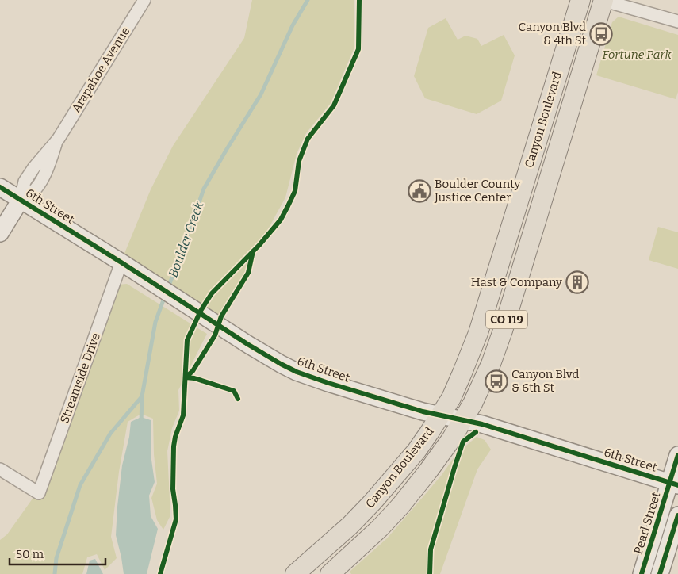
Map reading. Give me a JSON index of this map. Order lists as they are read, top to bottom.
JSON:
{
  "streets": {
    "main road": ["Canyon Boulevard", "CO 119"],
    "street": [
      "Arapahoe Avenue",
      "6th Street",
      "Streamside Drive",
      "Pearl Street"
    ]
  },
  "crossings": [
    ["Arapahoe Avenue", "6th Street"],
    ["Canyon Boulevard", "6th Street"],
    ["6th Street", "Streamside Drive"],
    ["6th Street", "Pearl Street"]
  ],
  "water": ["Boulder Creek"],
  "parks": ["Fortune Park"],
  "places": {
    "bus stop": ["Canyon Blvd & 4th St", "Canyon Blvd & 6th St"],
    "public building": ["Boulder County Justice Center"],
    "building": ["Hast & Company"]
  },
  "scale_bar": "50 m"
}
